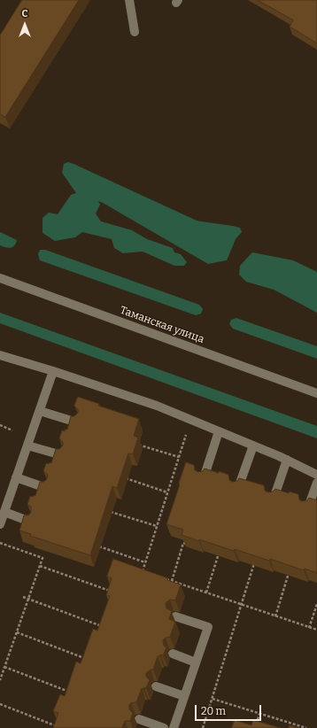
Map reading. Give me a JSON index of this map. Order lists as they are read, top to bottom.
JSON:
{
  "streets": {
    "street": ["Таманская улица"]
  },
  "scale_bar": "20 m",
  "north": "top"
}
